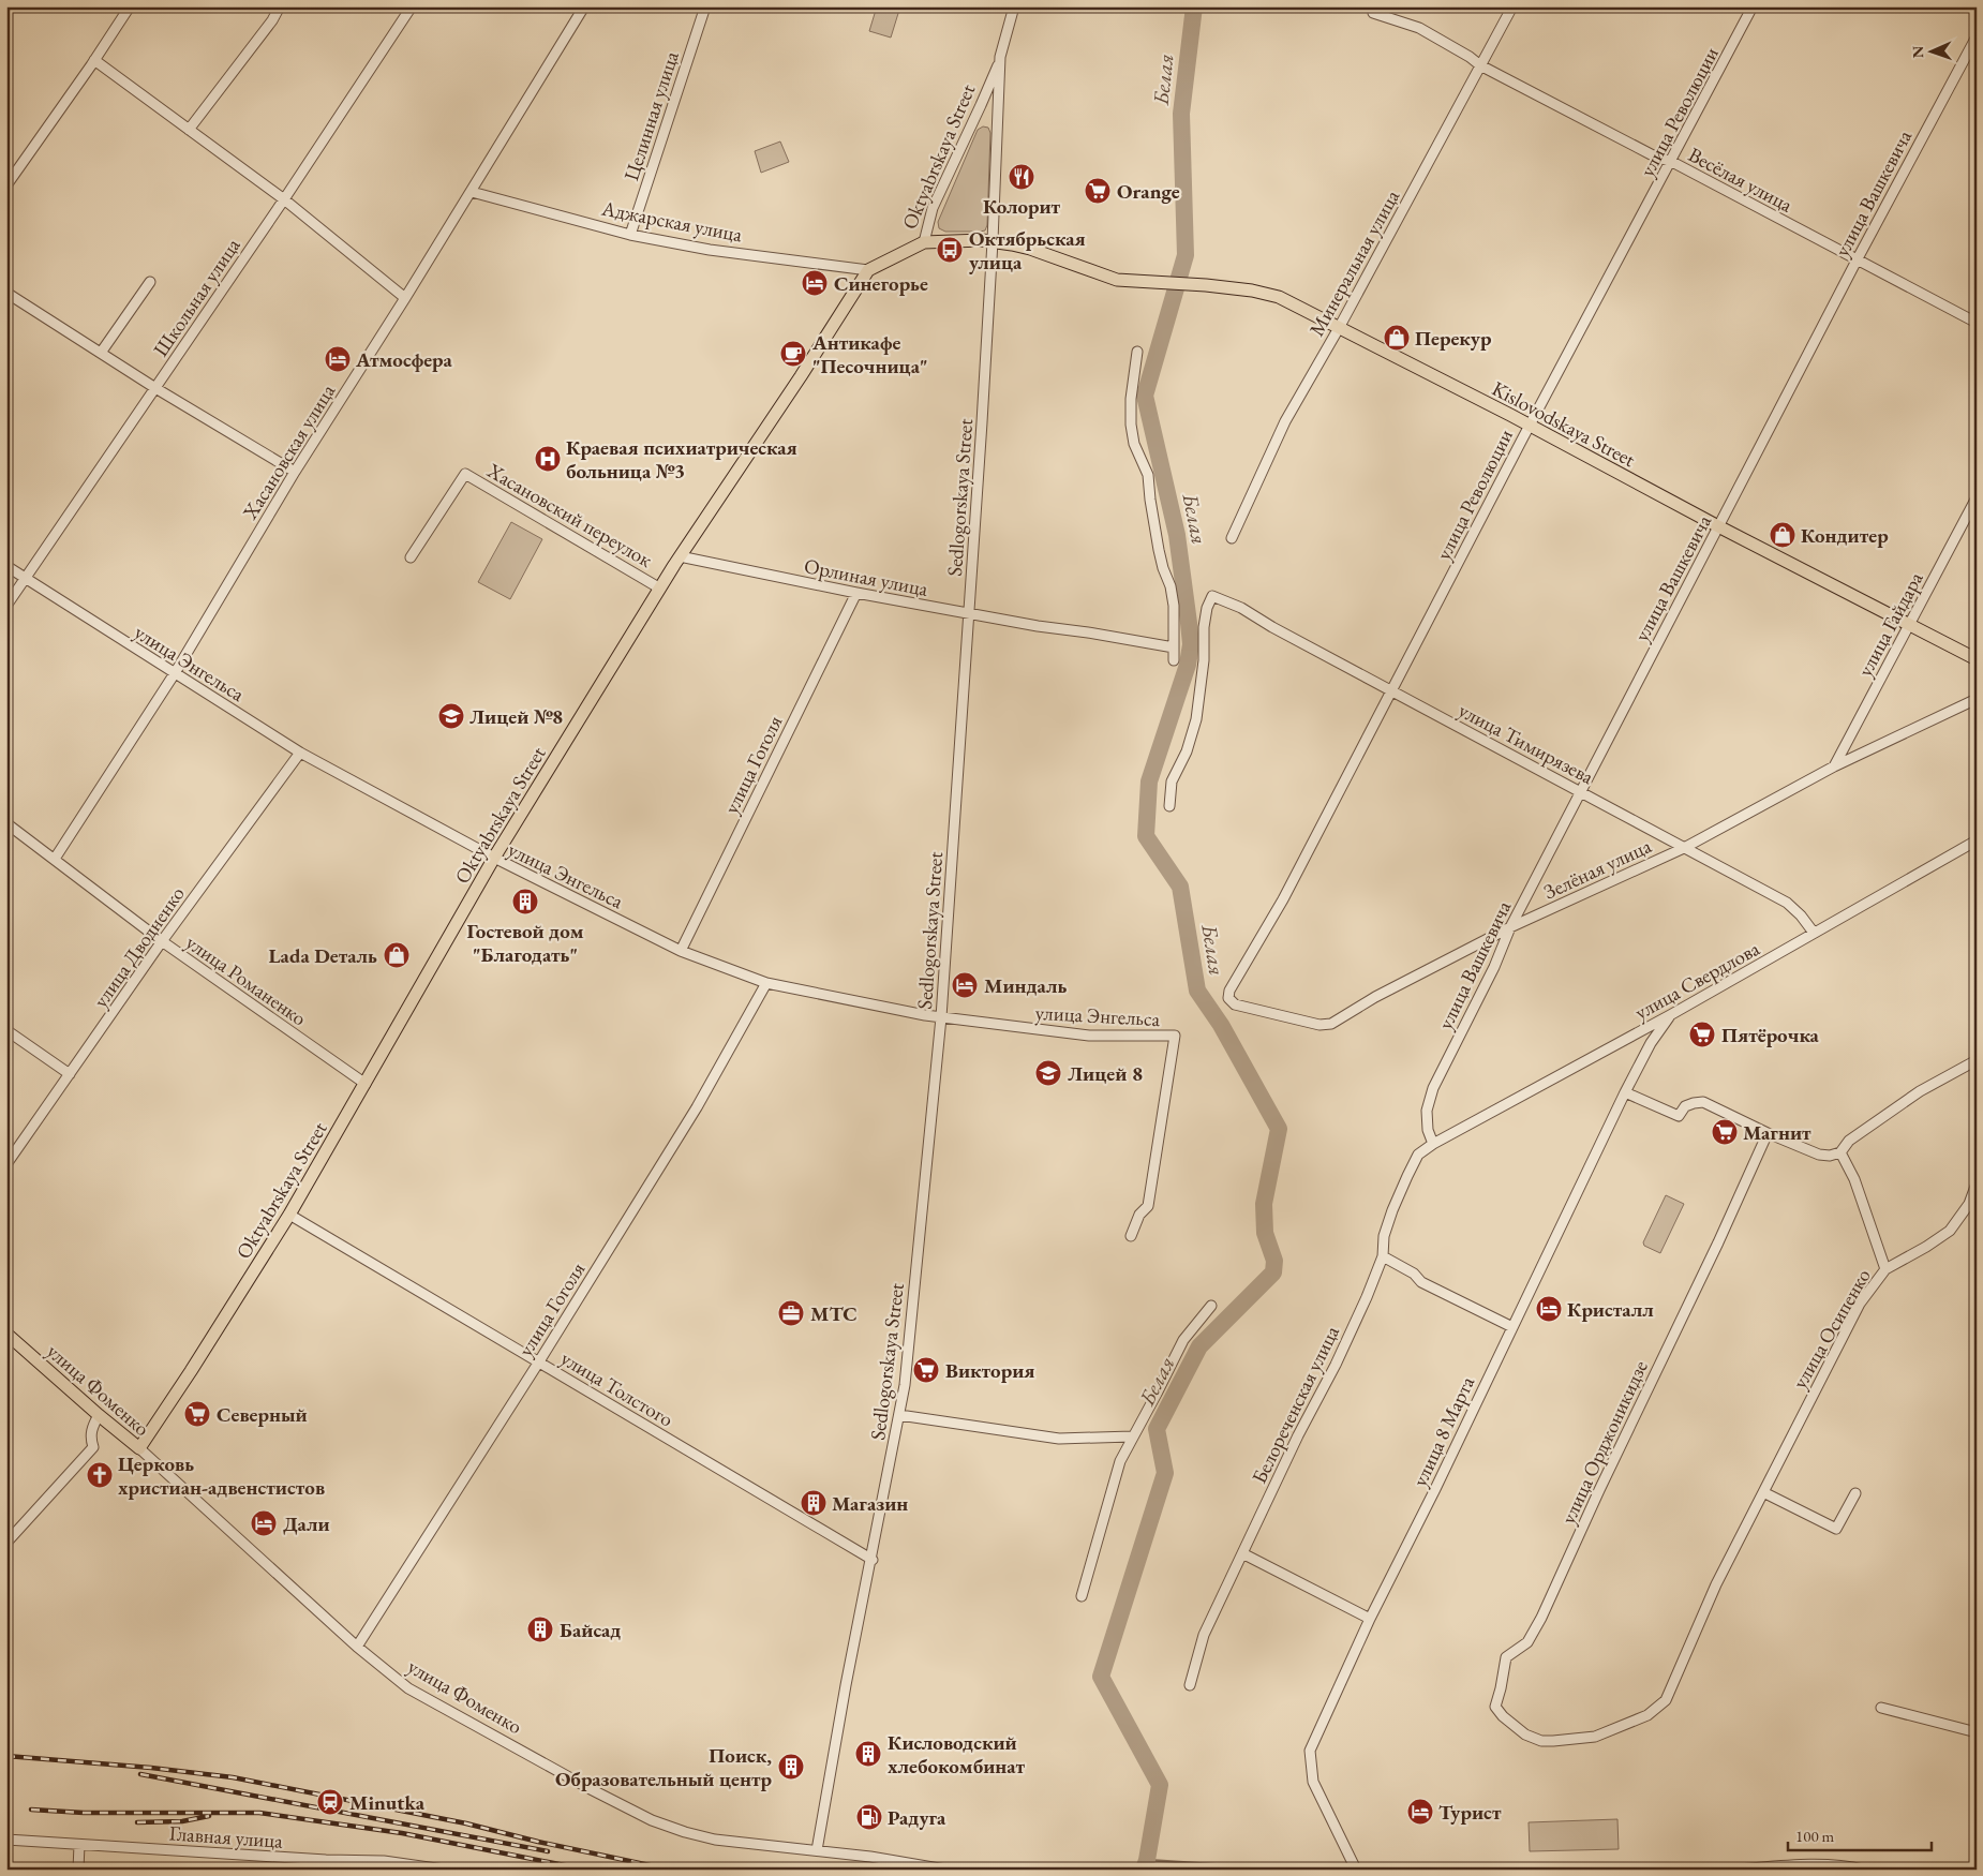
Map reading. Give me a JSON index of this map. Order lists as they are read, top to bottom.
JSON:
{
  "streets": {
    "main road": ["Oktyabrskaya Street", "Kislovodskaya Street", "улица Фоменко"],
    "street": [
      "улица Революции",
      "Целинная улица",
      "Весёлая улица",
      "улица Вашкевича",
      "Аджарская улица",
      "Минеральная улица",
      "Школьная улица",
      "Хасановская улица",
      "Sedlogorskaya Street",
      "Хасановский переулок",
      "Орлиная улица",
      "улица Гайдара",
      "улица Энгельса",
      "улица Тимирязева",
      "улица Гоголя",
      "Зелёная улица",
      "улица Дводненко",
      "улица Романенко",
      "улица Свердлова",
      "улица Осипенко",
      "улица Толстого",
      "Белореченская улица",
      "улица 8 Марта",
      "улица Орджоникидзе",
      "Главная улица"
    ]
  },
  "crossings": [
    ["улица Революции", "Весёлая улица"],
    ["улица Революции", "Kislovodskaya Street"],
    ["улица Революции", "улица Тимирязева"],
    ["улица Революции", "Зелёная улица"],
    ["Целинная улица", "Аджарская улица"],
    ["Oktyabrskaya Street", "Аджарская улица"],
    ["Oktyabrskaya Street", "Sedlogorskaya Street"],
    ["Oktyabrskaya Street", "Хасановский переулок"],
    ["Oktyabrskaya Street", "Орлиная улица"],
    ["Oktyabrskaya Street", "улица Энгельса"],
    ["Oktyabrskaya Street", "улица Романенко"],
    ["Oktyabrskaya Street", "улица Толстого"],
    ["Oktyabrskaya Street", "улица Фоменко"],
    ["Весёлая улица", "улица Вашкевича"],
    ["Весёлая улица", "Минеральная улица"],
    ["улица Вашкевича", "Kislovodskaya Street"],
    ["улица Вашкевича", "улица Тимирязева"],
    ["улица Вашкевича", "Зелёная улица"],
    ["улица Вашкевича", "улица Свердлова"],
    ["улица Вашкевича", "Белореченская улица"],
    ["Аджарская улица", "Хасановская улица"],
    ["Минеральная улица", "Kislovodskaya Street"],
    ["Школьная улица", "улица Энгельса"],
    ["Kislovodskaya Street", "Sedlogorskaya Street"],
    ["Kislovodskaya Street", "улица Гайдара"],
    ["Хасановская улица", "улица Энгельса"],
    ["Хасановская улица", "улица Романенко"],
    ["Sedlogorskaya Street", "Орлиная улица"],
    ["Sedlogorskaya Street", "улица Энгельса"],
    ["Sedlogorskaya Street", "улица Толстого"],
    ["Sedlogorskaya Street", "улица Фоменко"],
    ["Орлиная улица", "улица Гоголя"],
    ["улица Гайдара", "Зелёная улица"],
    ["улица Энгельса", "улица Гоголя"],
    ["улица Энгельса", "улица Дводненко"],
    ["улица Тимирязева", "Зелёная улица"],
    ["улица Тимирязева", "улица Свердлова"],
    ["улица Гоголя", "улица Толстого"],
    ["улица Гоголя", "улица Фоменко"],
    ["улица Дводненко", "улица Романенко"],
    ["улица Свердлова", "Белореченская улица"],
    ["улица Свердлова", "улица 8 Марта"],
    ["улица Осипенко", "улица Орджоникидзе"]
  ],
  "water": ["Белая"],
  "places": {
    "restaurant": ["Колорит"],
    "supermarket": [
      "Orange",
      "Пятёрочка",
      "Магнит",
      "Виктория",
      "Северный"
    ],
    "bus stop": ["Октябрьская улица"],
    "hotel": [
      "Синегорье",
      "Атмосфера",
      "Миндаль",
      "Кристалл",
      "Дали",
      "Турист"
    ],
    "shop": ["Перекур", "Кондитер", "Lada Dеталь"],
    "cafe": ["Антикафе \"Песочница\""],
    "hospital": ["Краевая психиатрическая больница №3"],
    "school or university": ["Лицей №8", "Лицей 8"],
    "building": [
      "Гостевой дом \"Благодать\"",
      "Магазин",
      "Байсад",
      "Кисловодский хлебокомбинат",
      "Поиск, Образовательный центр"
    ],
    "office": ["МТС"],
    "church": ["Церковь христиан-адвенстистов"],
    "station": ["Minutka"],
    "fuel station": ["Радуга"]
  },
  "scale_bar": "100 m",
  "north": "left"
}
